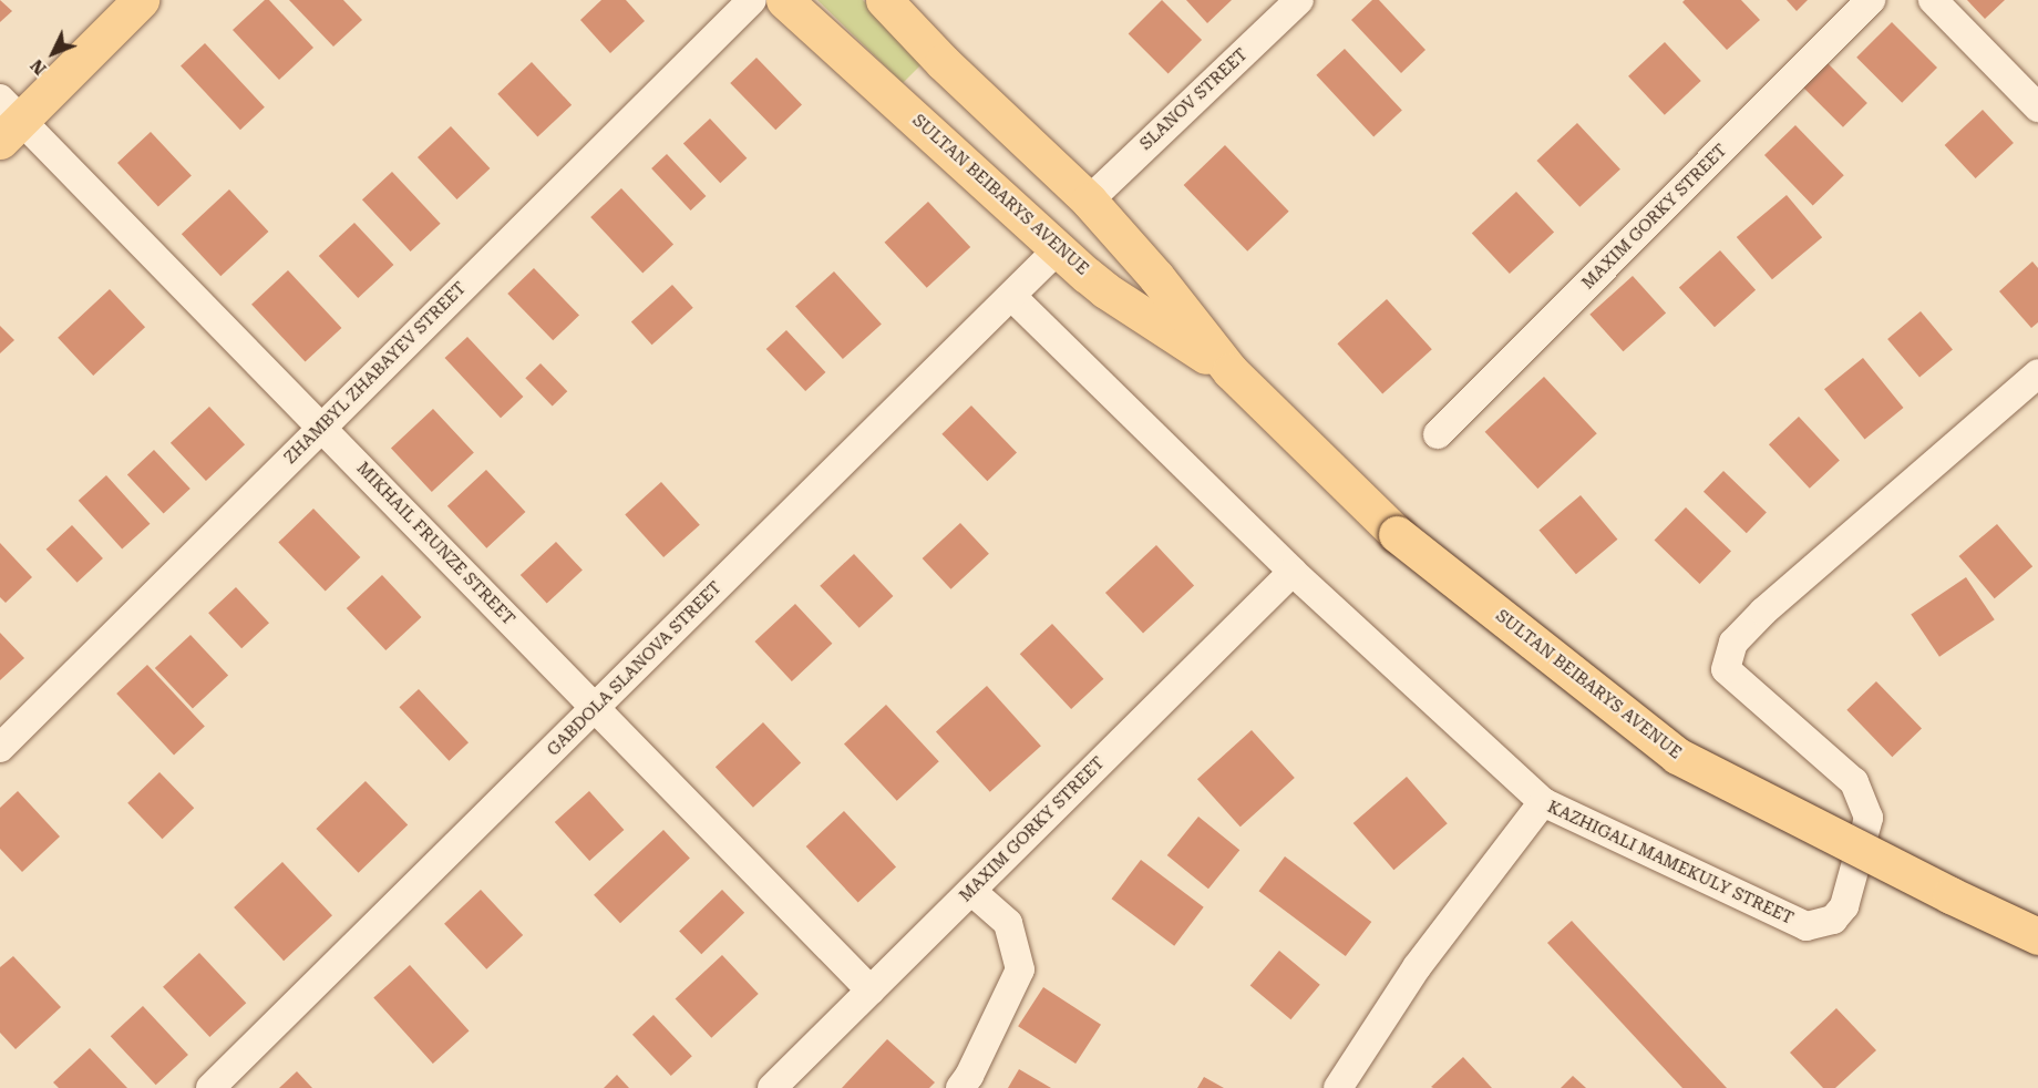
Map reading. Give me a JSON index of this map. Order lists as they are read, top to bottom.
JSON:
{
  "streets": {
    "main road": ["SULTAN BEIBARYS AVENUE"],
    "street": [
      "SLANOV STREET",
      "MAXIM GORKY STREET",
      "ZHAMBYL ZHABAYEV STREET",
      "MIKHAIL FRUNZE STREET",
      "GABDOLA SLANOVA STREET",
      "KAZHIGALI MAMEKULY STREET"
    ]
  },
  "crossings": [
    ["SLANOV STREET", "SULTAN BEIBARYS AVENUE"],
    ["SULTAN BEIBARYS AVENUE", "GABDOLA SLANOVA STREET"],
    ["MAXIM GORKY STREET", "MIKHAIL FRUNZE STREET"],
    ["ZHAMBYL ZHABAYEV STREET", "MIKHAIL FRUNZE STREET"],
    ["MIKHAIL FRUNZE STREET", "GABDOLA SLANOVA STREET"]
  ],
  "north": "bottom left"
}
